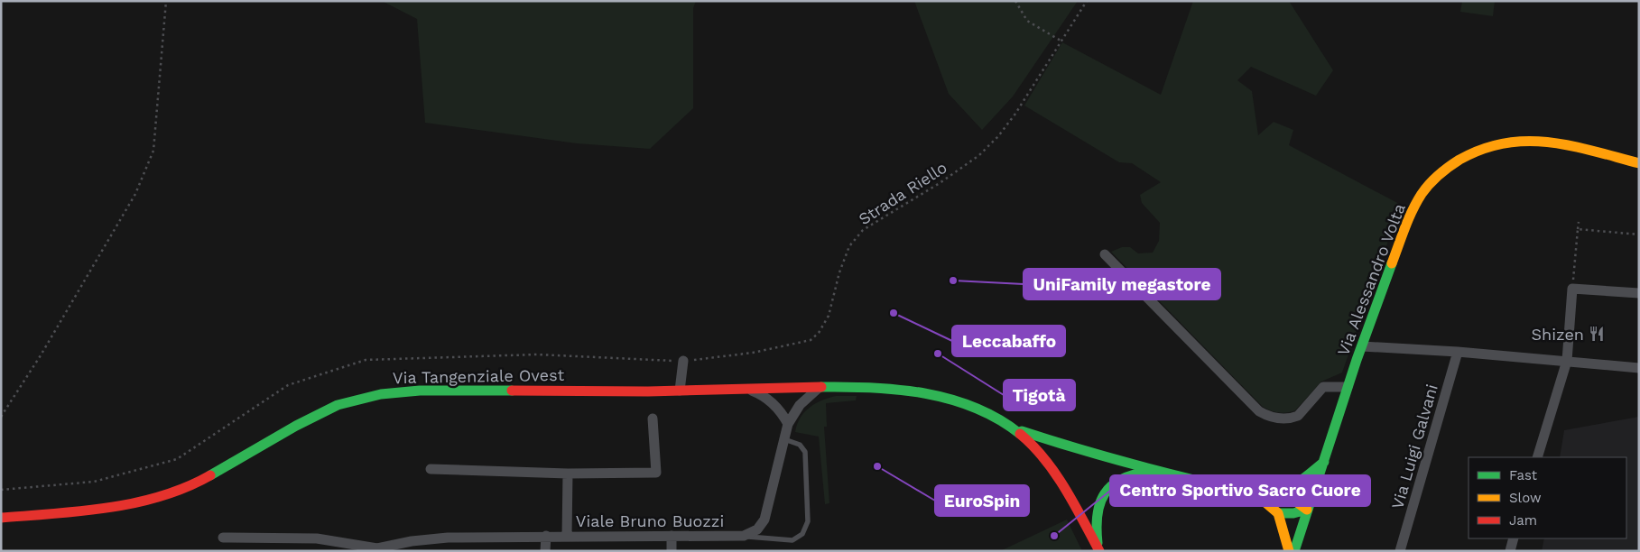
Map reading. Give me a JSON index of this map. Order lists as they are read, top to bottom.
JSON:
{
  "streets": {
    "main road": ["Via Alessandro Volta", "Via Tangenziale Ovest"],
    "street": ["Via Luigi Galvani", "Viale Bruno Buozzi"],
    "path": ["Strada Riello"]
  },
  "places": {
    "other": [
      "UniFamily megastore",
      "Leccabaffo",
      "Tigotà",
      "EuroSpin",
      "Centro Sportivo Sacro Cuore"
    ],
    "restaurant": ["Shizen"]
  },
  "legend": ["Fast", "Slow", "Jam"]
}
